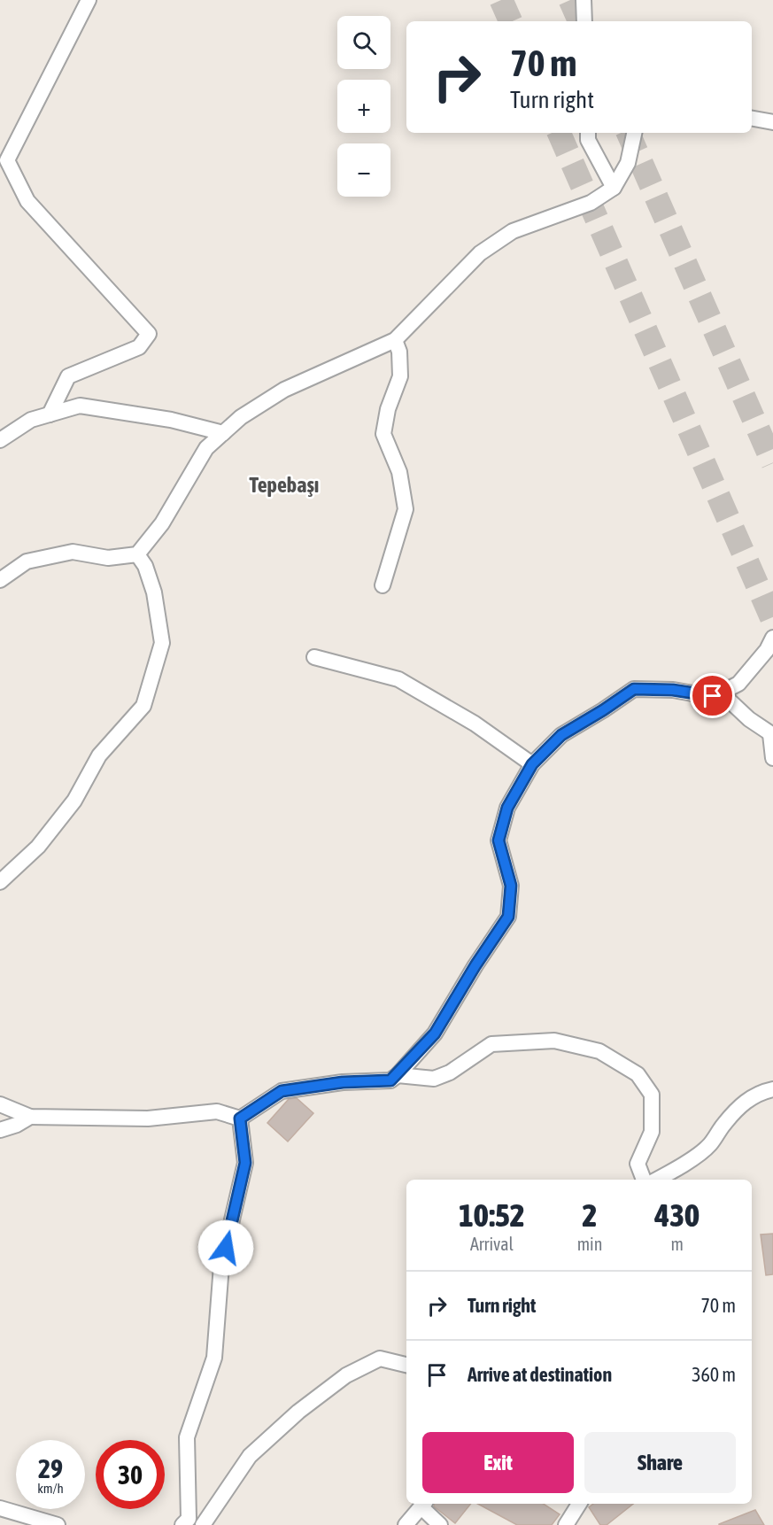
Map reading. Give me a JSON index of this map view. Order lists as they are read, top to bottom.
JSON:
{
  "districts": ["Tepebaşı"],
  "page": {
    "map_buttons": ["+", "−"],
    "turn": ["70 m", "Turn right"],
    "eta": [
      "10:52",
      "Arrival",
      "2",
      "min",
      "430",
      "m"
    ],
    "list": [
      {
        "name": "Turn right",
        "value": "70 m"
      },
      {
        "name": "Arrive at destination",
        "value": "360 m"
      }
    ],
    "buttons": ["Exit", "Share"],
    "speed": "29 km/h",
    "limit": "30"
  }
}
